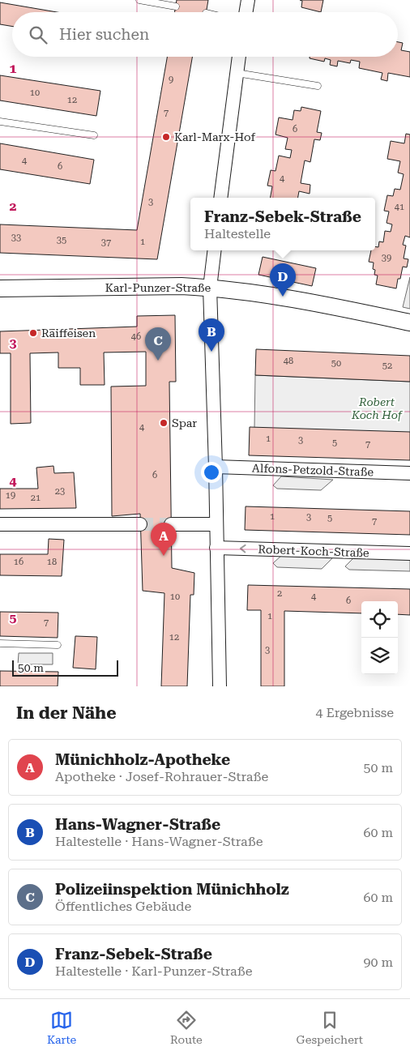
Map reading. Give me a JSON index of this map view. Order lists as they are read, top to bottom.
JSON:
{
  "streets": {
    "street": ["Karl-Punzer-Straße", "Alfons-Petzold-Straße", "Robert-Koch-Straße"]
  },
  "one_way": ["Robert-Koch-Straße"],
  "parks": ["Robert Koch Hof"],
  "places": ["Karl-Marx-Hof", "Raiffeisen", "Spar"],
  "house_numbers": [
    "9",
    "10",
    "12",
    "7",
    "6",
    "4",
    "6",
    "4",
    "3",
    "41",
    "33",
    "35",
    "1",
    "37",
    "39",
    "46",
    "48",
    "50",
    "52",
    "4",
    "1",
    "3",
    "5",
    "7",
    "6",
    "23",
    "19",
    "21",
    "1",
    "3",
    "5",
    "7",
    "16",
    "18",
    "2",
    "10",
    "4",
    "6",
    "1",
    "7",
    "12",
    "3"
  ],
  "scale_bar": "50 m",
  "page": {
    "search": "Hier suchen",
    "popup": ["Franz-Sebek-Straße", "Haltestelle"],
    "pins": [
      "D",
      "B",
      "C",
      "A"
    ],
    "scale": "50 m",
    "heading": ["In der Nähe", "4 Ergebnisse"],
    "list": [
      {
        "mark": "A",
        "name": "Münichholz-Apotheke",
        "note": "Apotheke · Josef-Rohrauer-Straße",
        "value": "50 m"
      },
      {
        "mark": "B",
        "name": "Hans-Wagner-Straße",
        "note": "Haltestelle · Hans-Wagner-Straße",
        "value": "60 m"
      },
      {
        "mark": "C",
        "name": "Polizeiinspektion Münichholz",
        "note": "Öffentliches Gebäude",
        "value": "60 m"
      },
      {
        "mark": "D",
        "name": "Franz-Sebek-Straße",
        "note": "Haltestelle · Karl-Punzer-Straße",
        "value": "90 m"
      }
    ],
    "nav": ["Karte", "Route", "Gespeichert"]
  },
  "grid": {
    "rows": [
      "1",
      "2",
      "3",
      "4",
      "5"
    ]
  }
}
